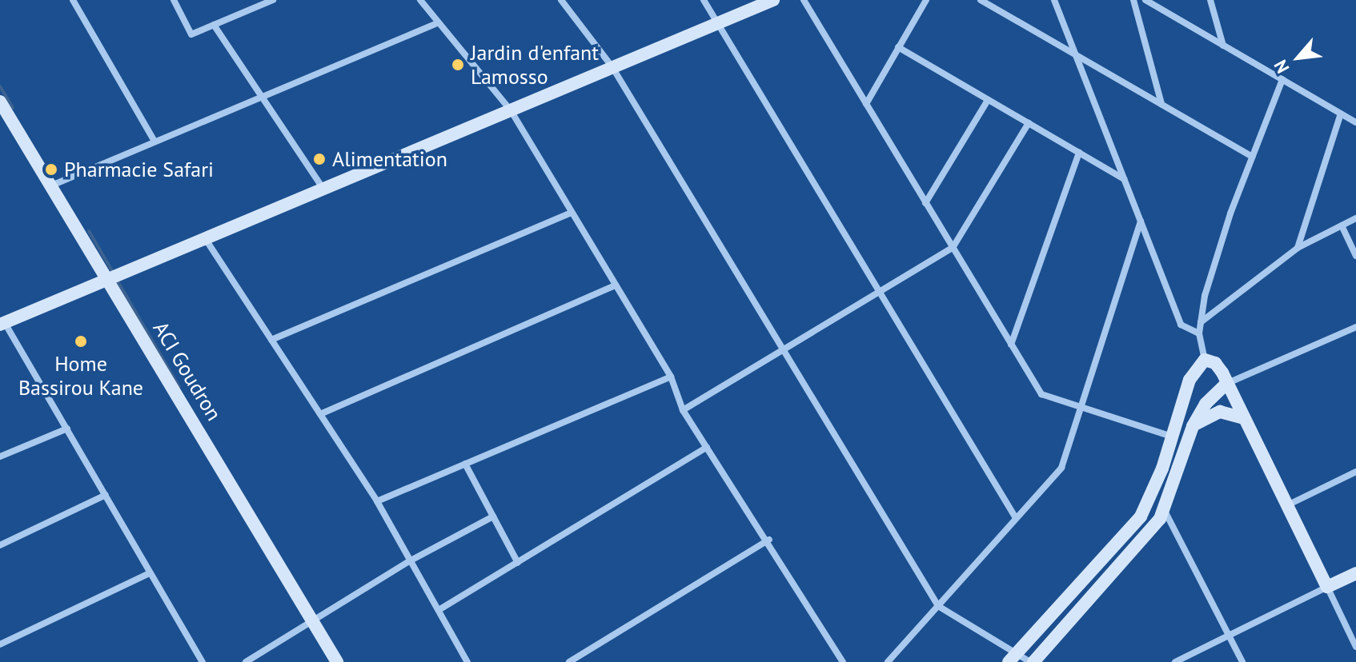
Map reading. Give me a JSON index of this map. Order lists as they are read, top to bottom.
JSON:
{
  "streets": {
    "street": ["ACI Goudron"]
  },
  "places": [
    "Jardin d'enfant Lamosso",
    "Alimentation",
    "Pharmacie Safari",
    "Home Bassirou Kane"
  ],
  "north": "bottom left"
}
